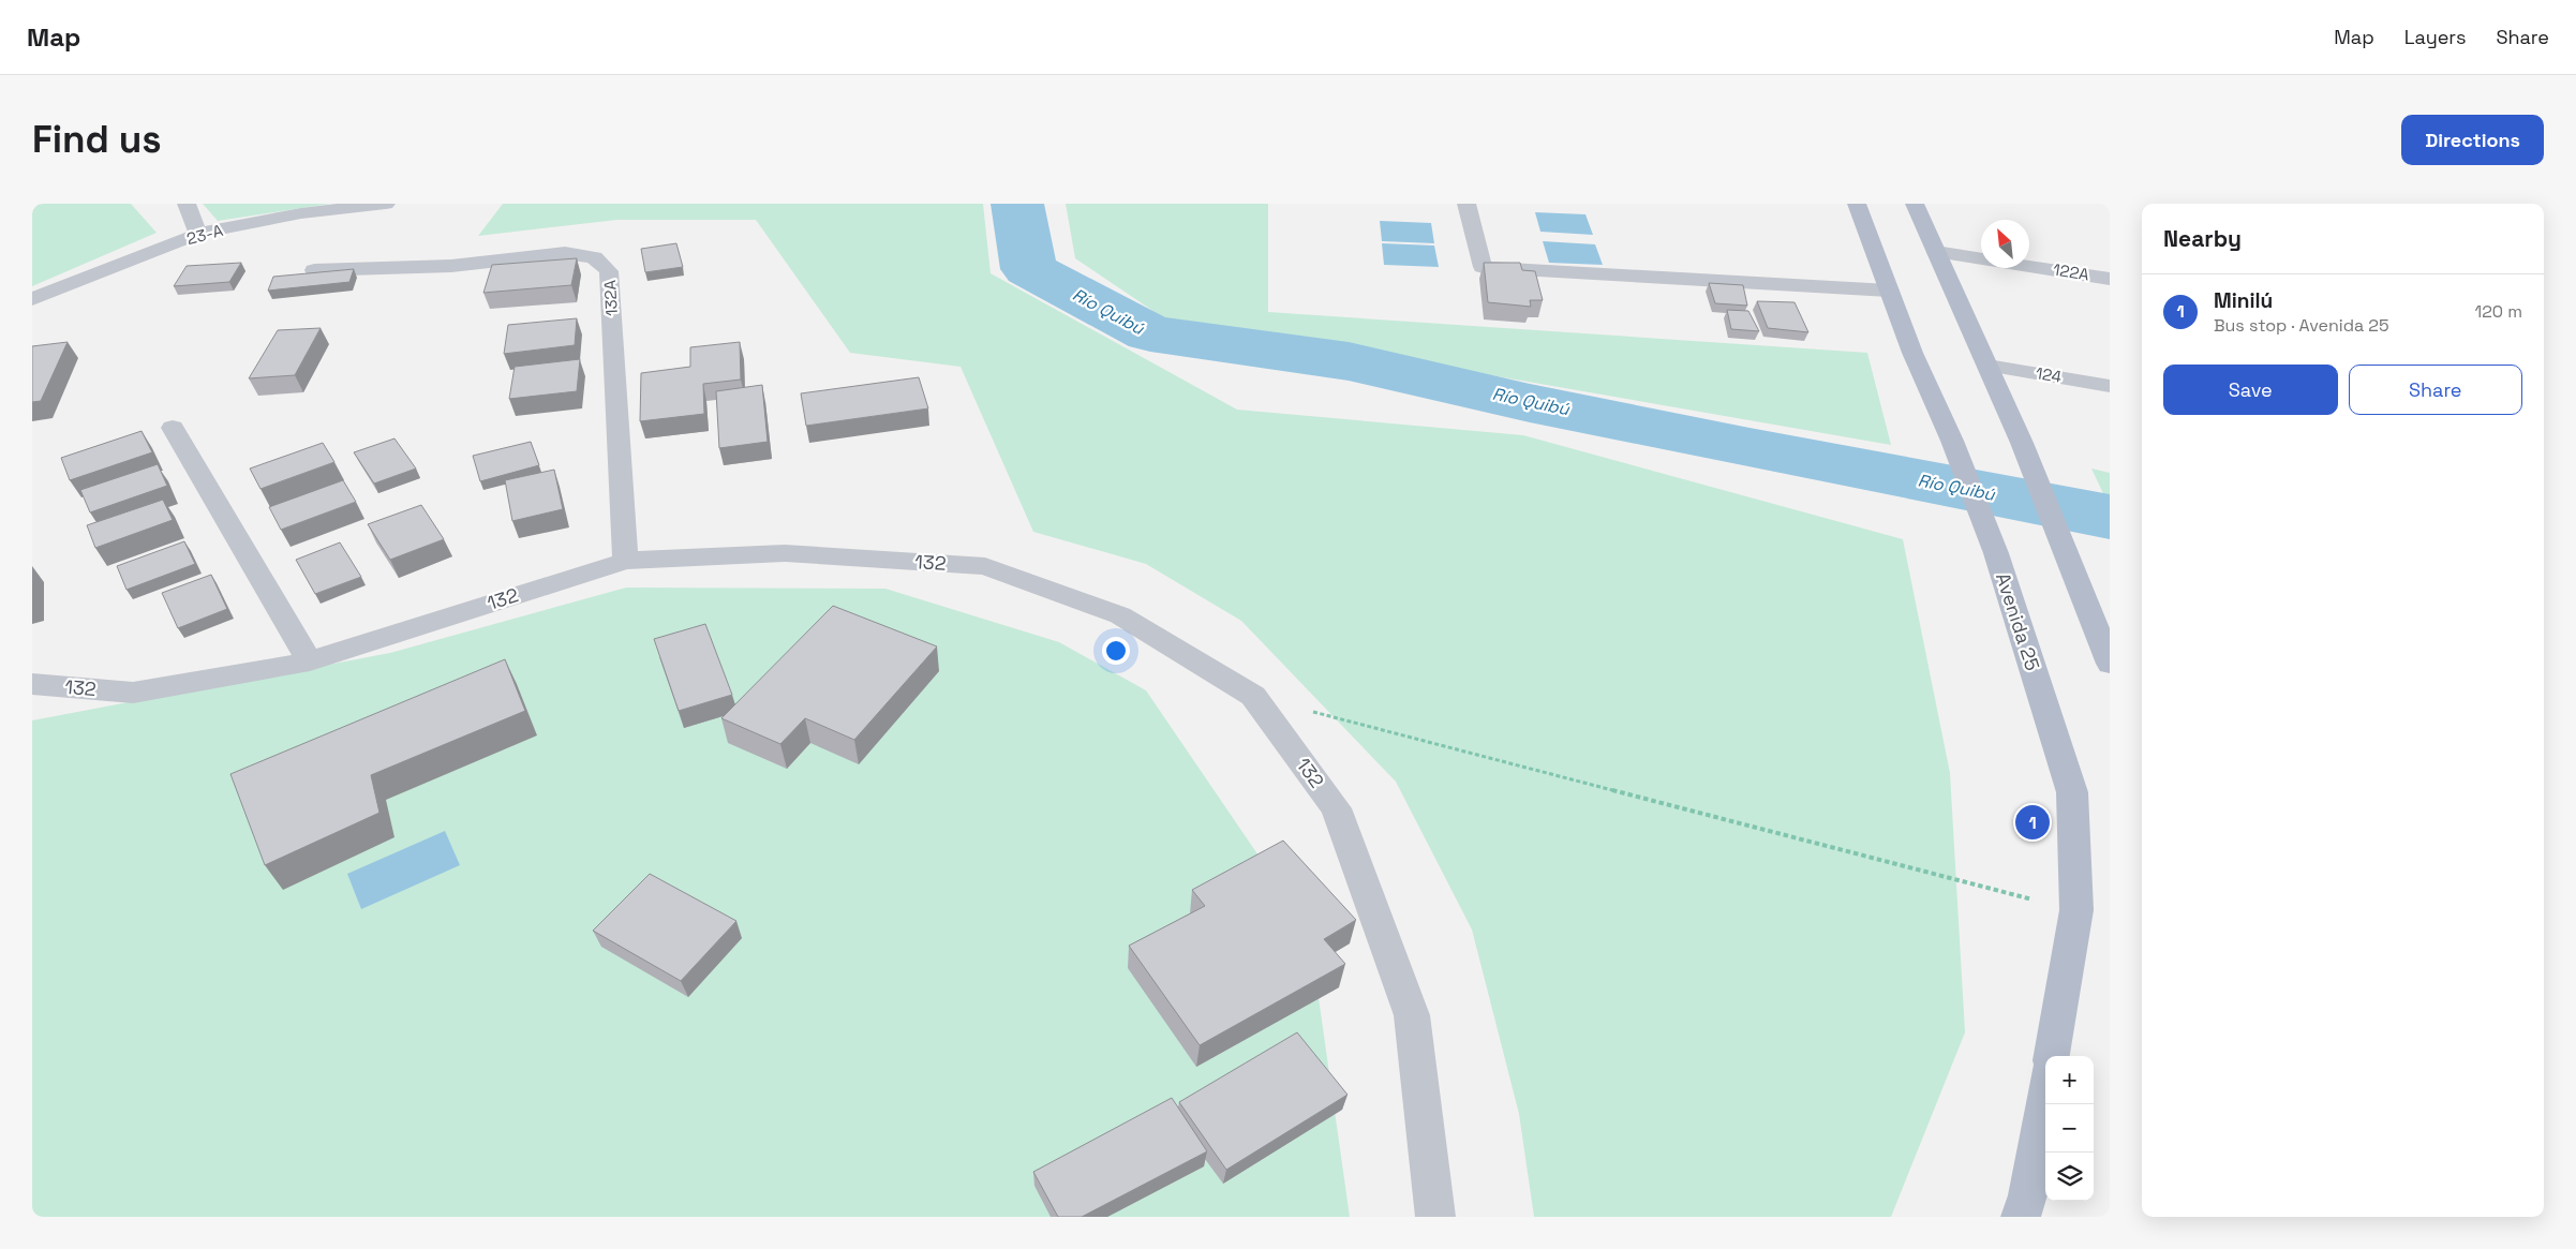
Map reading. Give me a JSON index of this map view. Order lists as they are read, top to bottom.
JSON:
{
  "streets": {
    "main road": ["Avenida 25"],
    "street": [
      "23-A",
      "122A",
      "132A",
      "124",
      "132"
    ]
  },
  "crossings": [
    ["132A", "132"]
  ],
  "water": ["Río Quibú"],
  "north": "top left",
  "page": {
    "header": "Map",
    "nav": ["Map", "Layers", "Share"],
    "buttons": [
      "Directions",
      ["Save", "Share"]
    ],
    "title": "Find us",
    "heading": "Nearby",
    "list": [
      {
        "mark": "1",
        "name": "Minilú",
        "note": "Bus stop · Avenida 25",
        "value": "120 m"
      }
    ],
    "pins": "1",
    "map_buttons": ["+", "−"]
  }
}
